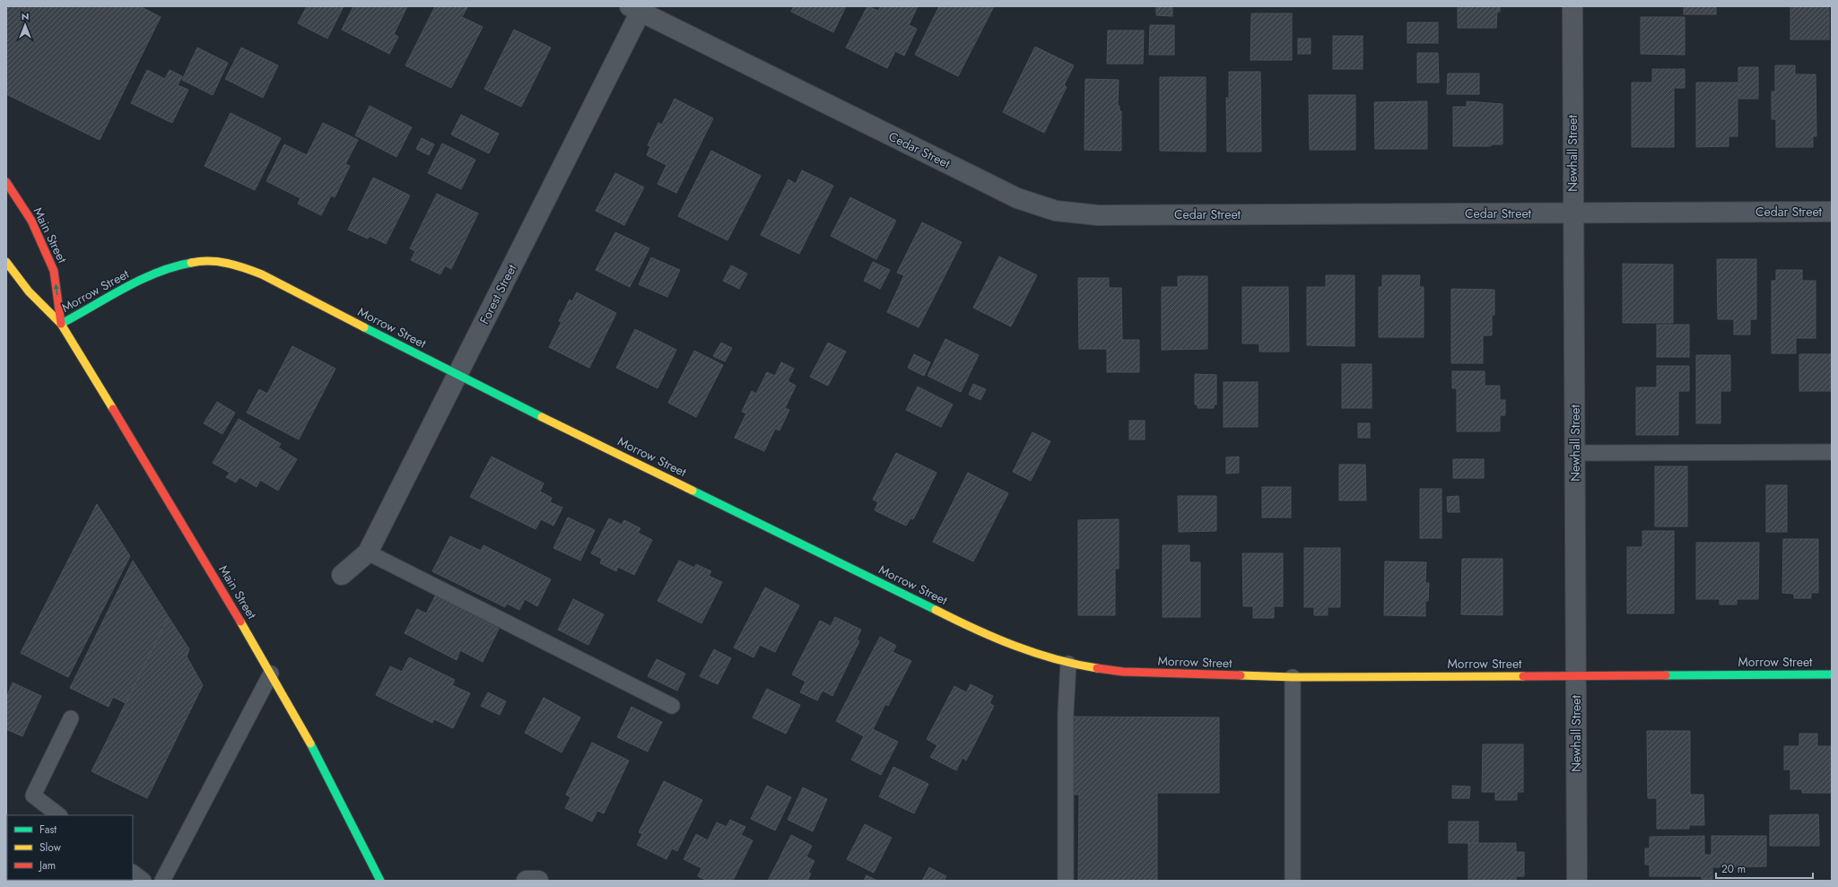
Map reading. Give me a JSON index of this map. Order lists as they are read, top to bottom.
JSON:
{
  "streets": {
    "street": [
      "Cedar Street",
      "Newhall Street",
      "Main Street",
      "Morrow Street",
      "Forest Street"
    ]
  },
  "crossings": [
    ["Cedar Street", "Newhall Street"],
    ["Cedar Street", "Forest Street"],
    ["Newhall Street", "Morrow Street"],
    ["Main Street", "Morrow Street"],
    ["Morrow Street", "Forest Street"]
  ],
  "legend": ["Fast", "Slow", "Jam"],
  "scale_bar": "20 m",
  "north": "top"
}
